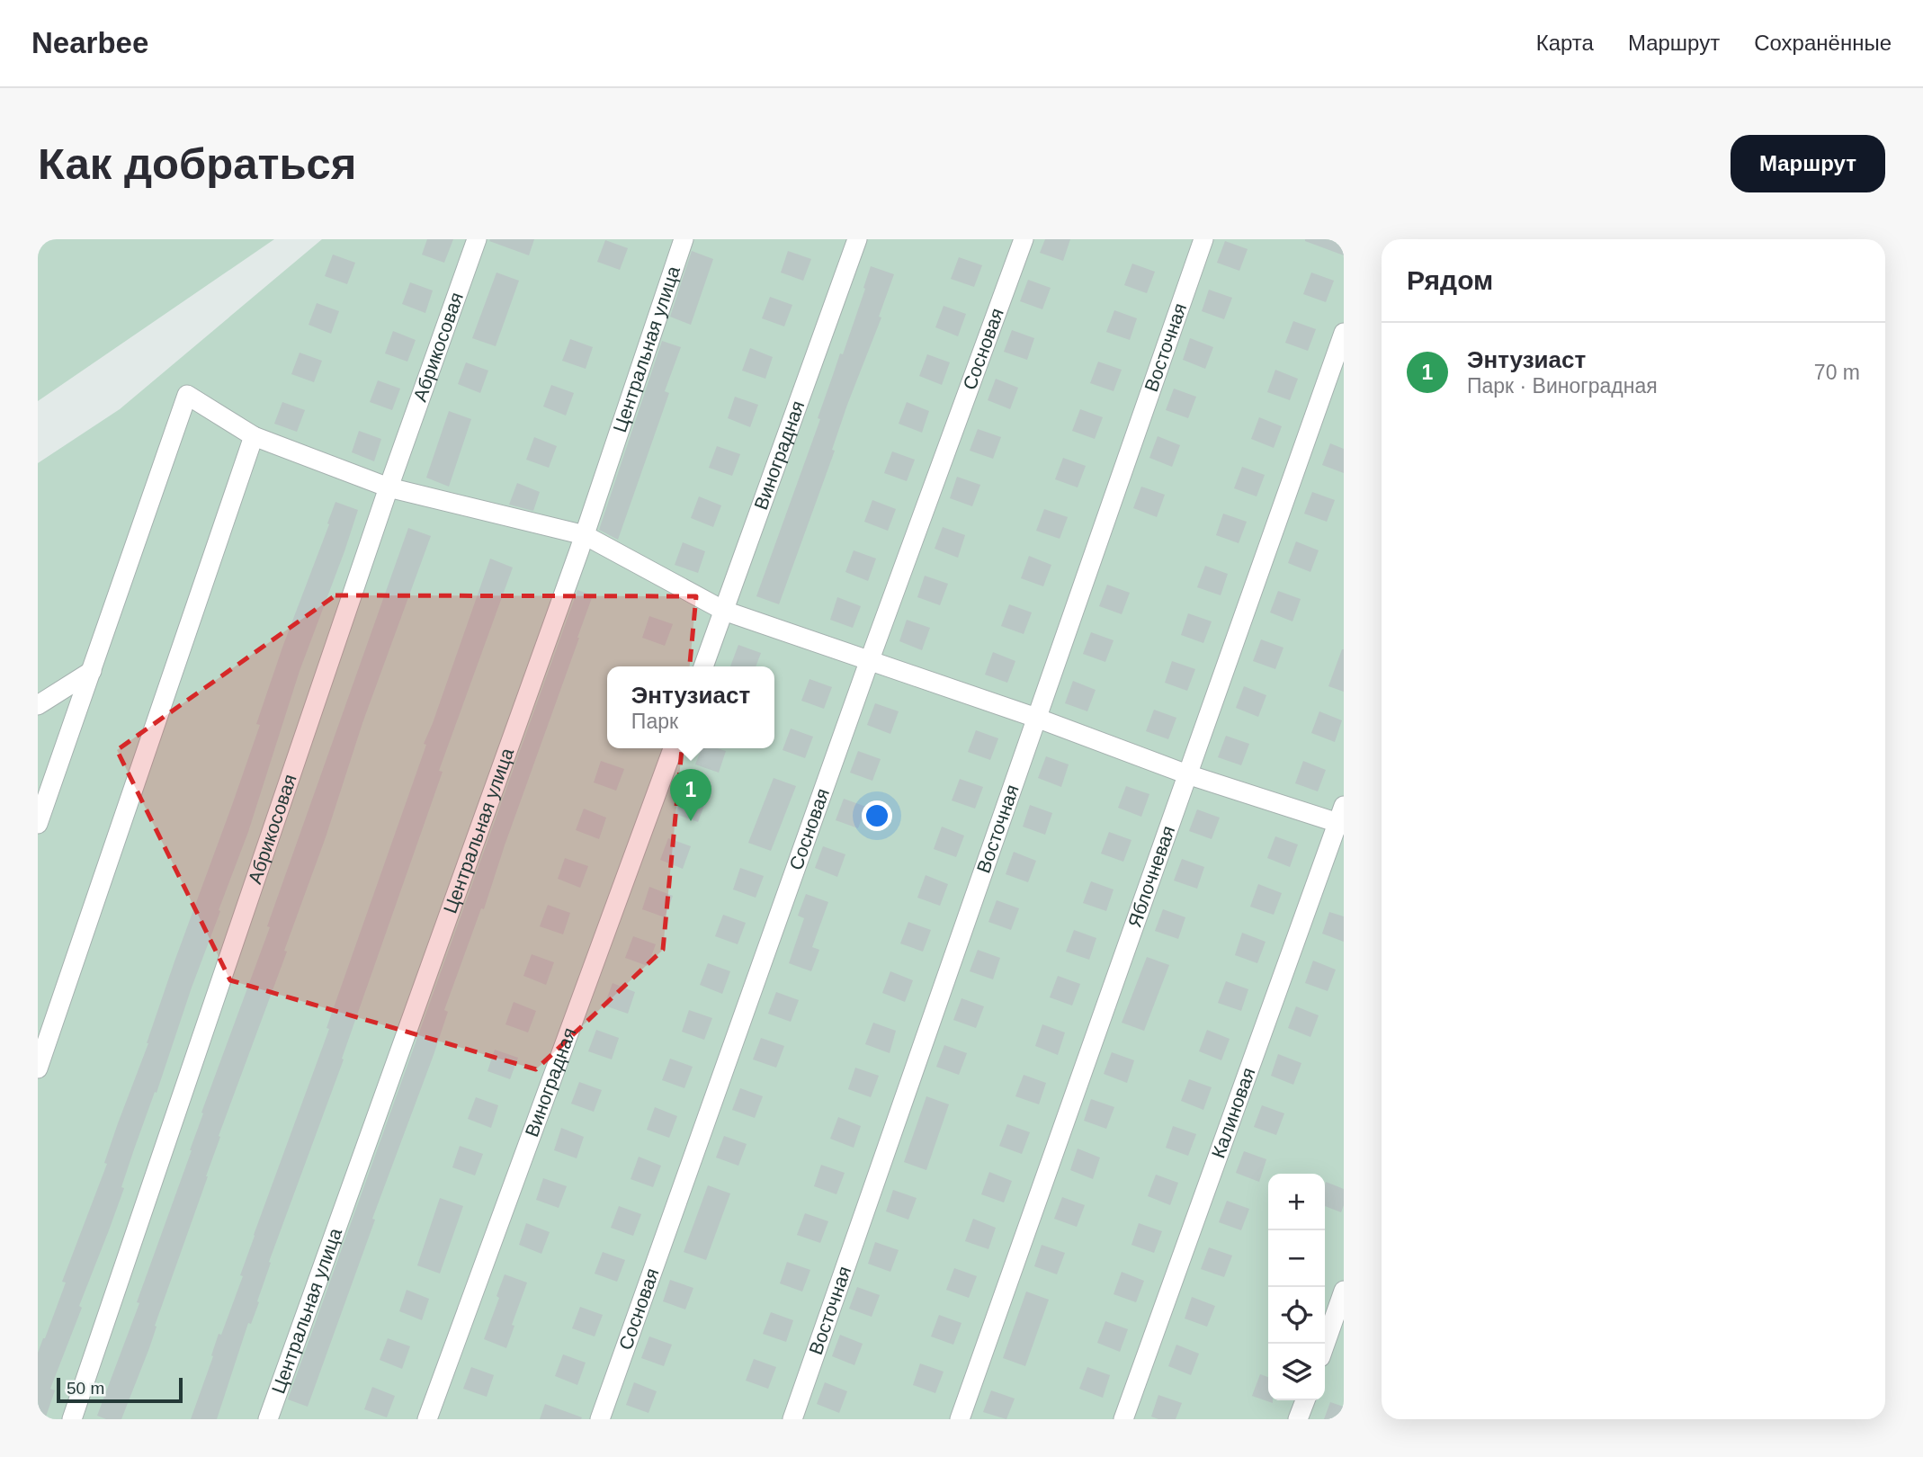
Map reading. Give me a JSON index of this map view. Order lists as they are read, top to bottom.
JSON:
{
  "streets": {
    "street": [
      "Абрикосовая",
      "Восточная",
      "Центральная улица",
      "Сосновая",
      "Виноградная",
      "Яблочневая",
      "Калиновая"
    ]
  },
  "scale_bar": "50 m",
  "page": {
    "header": "Nearbee",
    "nav": ["Карта", "Маршрут", "Сохранённые"],
    "buttons": "Маршрут",
    "title": "Как добраться",
    "heading": "Рядом",
    "list": [
      {
        "mark": "1",
        "name": "Энтузиаст",
        "note": "Парк · Виноградная",
        "value": "70 m"
      }
    ],
    "popup": ["Энтузиаст", "Парк"],
    "pins": "1",
    "map_buttons": ["+", "−"],
    "scale": "50 m"
  }
}
